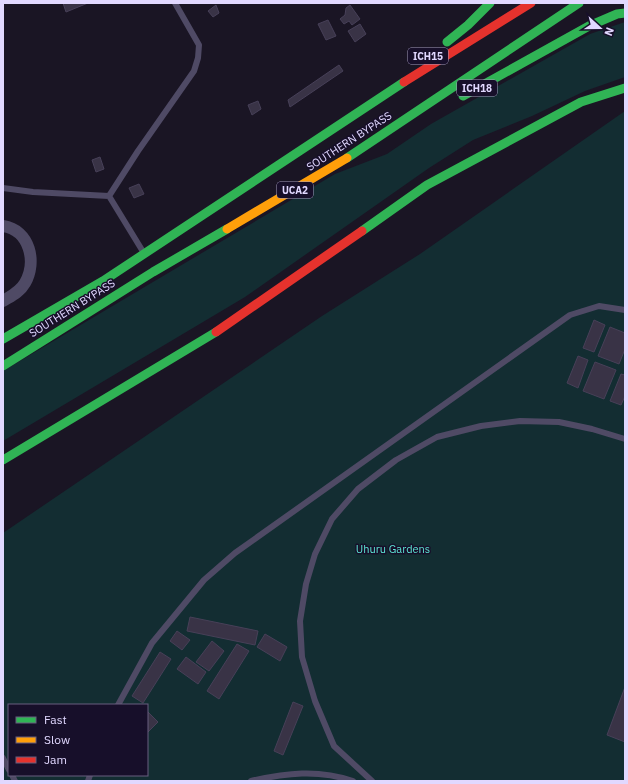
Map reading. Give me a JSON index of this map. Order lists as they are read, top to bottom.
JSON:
{
  "streets": {
    "highway": [
      "ICH15",
      "ICH18",
      "SOUTHERN BYPASS",
      "UCA2"
    ]
  },
  "crossings": [
    ["ICH15", "SOUTHERN BYPASS"]
  ],
  "parks": ["Uhuru Gardens"],
  "legend": ["Fast", "Slow", "Jam"],
  "north": "right"
}
